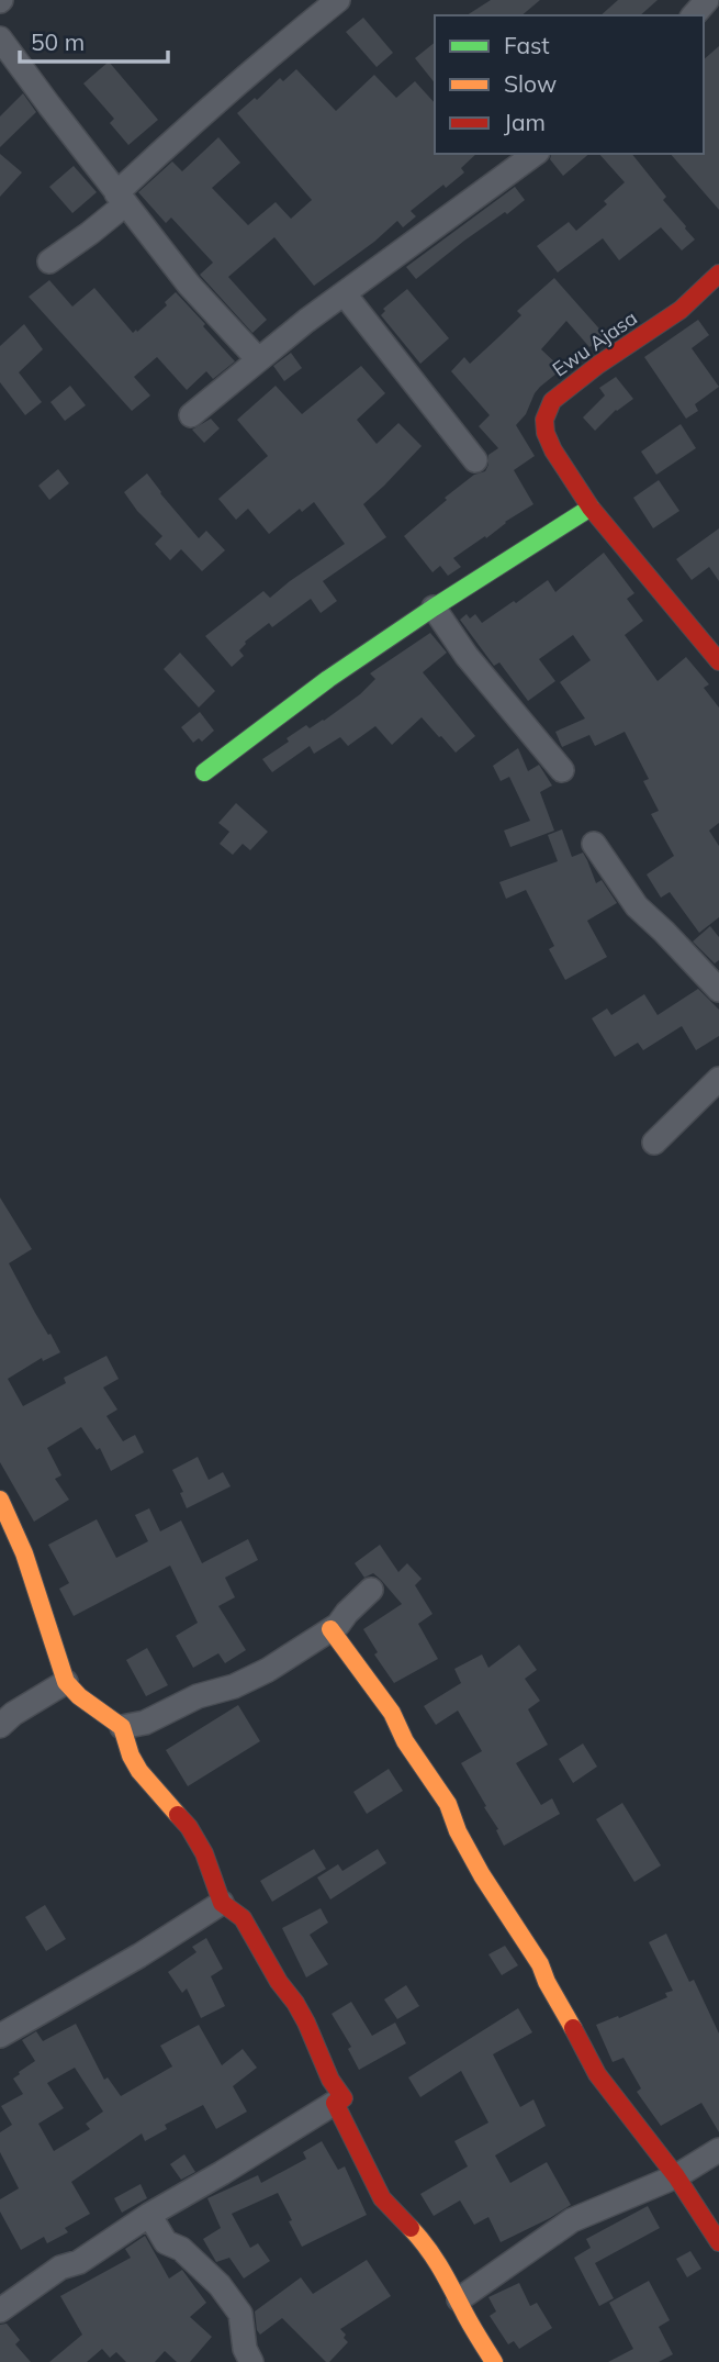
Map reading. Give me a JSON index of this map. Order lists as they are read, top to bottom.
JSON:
{
  "streets": {
    "street": ["Ewu Ajasa"]
  },
  "legend": ["Fast", "Slow", "Jam"],
  "scale_bar": "50 m"
}
